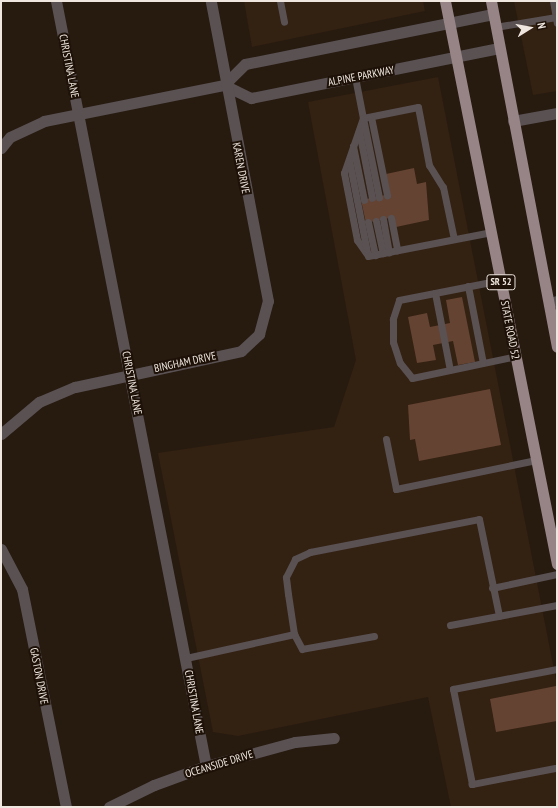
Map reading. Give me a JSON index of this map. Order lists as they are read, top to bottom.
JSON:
{
  "streets": {
    "main road": ["SR 52", "STATE ROAD 52"],
    "street": [
      "CHRISTINA LANE",
      "ALPINE PARKWAY",
      "KAREN DRIVE",
      "BINGHAM DRIVE",
      "GASTON DRIVE",
      "OCEANSIDE DRIVE"
    ]
  },
  "crossings": [
    ["CHRISTINA LANE", "BINGHAM DRIVE"],
    ["CHRISTINA LANE", "OCEANSIDE DRIVE"],
    ["ALPINE PARKWAY", "KAREN DRIVE"],
    ["ALPINE PARKWAY", "STATE ROAD 52"],
    ["KAREN DRIVE", "BINGHAM DRIVE"]
  ],
  "north": "right"
}
